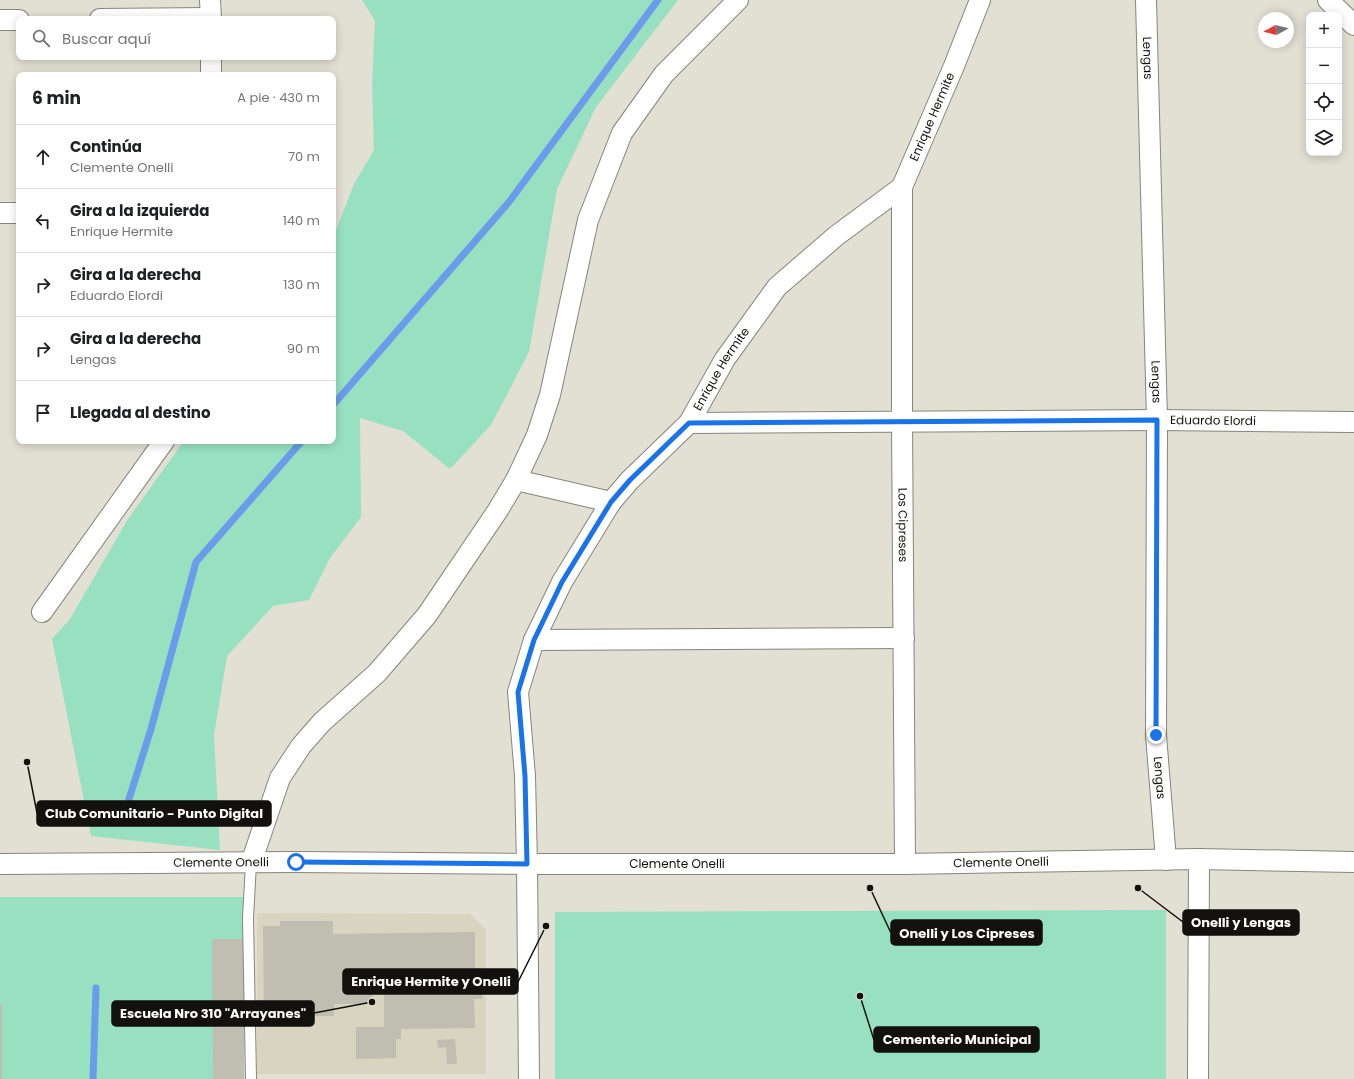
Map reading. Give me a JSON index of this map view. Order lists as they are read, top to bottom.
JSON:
{
  "streets": {
    "street": [
      "Lengas",
      "Enrique Hermite",
      "Eduardo Elordi",
      "Los Cipreses",
      "Clemente Onelli"
    ]
  },
  "crossings": [
    ["Lengas", "Eduardo Elordi"],
    ["Lengas", "Clemente Onelli"],
    ["Enrique Hermite", "Eduardo Elordi"],
    ["Enrique Hermite", "Los Cipreses"],
    ["Enrique Hermite", "Clemente Onelli"],
    ["Eduardo Elordi", "Los Cipreses"],
    ["Los Cipreses", "Clemente Onelli"]
  ],
  "places": [
    "Club Comunitario - Punto Digital",
    "Onelli y Los Cipreses",
    "Onelli y Lengas",
    "Enrique Hermite y Onelli",
    "Cementerio Municipal",
    "Escuela Nro 310 \"Arrayanes\""
  ],
  "north": "left",
  "page": {
    "map_buttons": ["+", "−"],
    "search": "Buscar aquí",
    "heading": ["6 min", "A pie · 430 m"],
    "list": [
      ["Continúa", "Clemente Onelli", "70 m"],
      ["Gira a la izquierda", "Enrique Hermite", "140 m"],
      ["Gira a la derecha", "Eduardo Elordi", "130 m"],
      ["Gira a la derecha", "Lengas", "90 m"],
      "Llegada al destino"
    ]
  }
}
